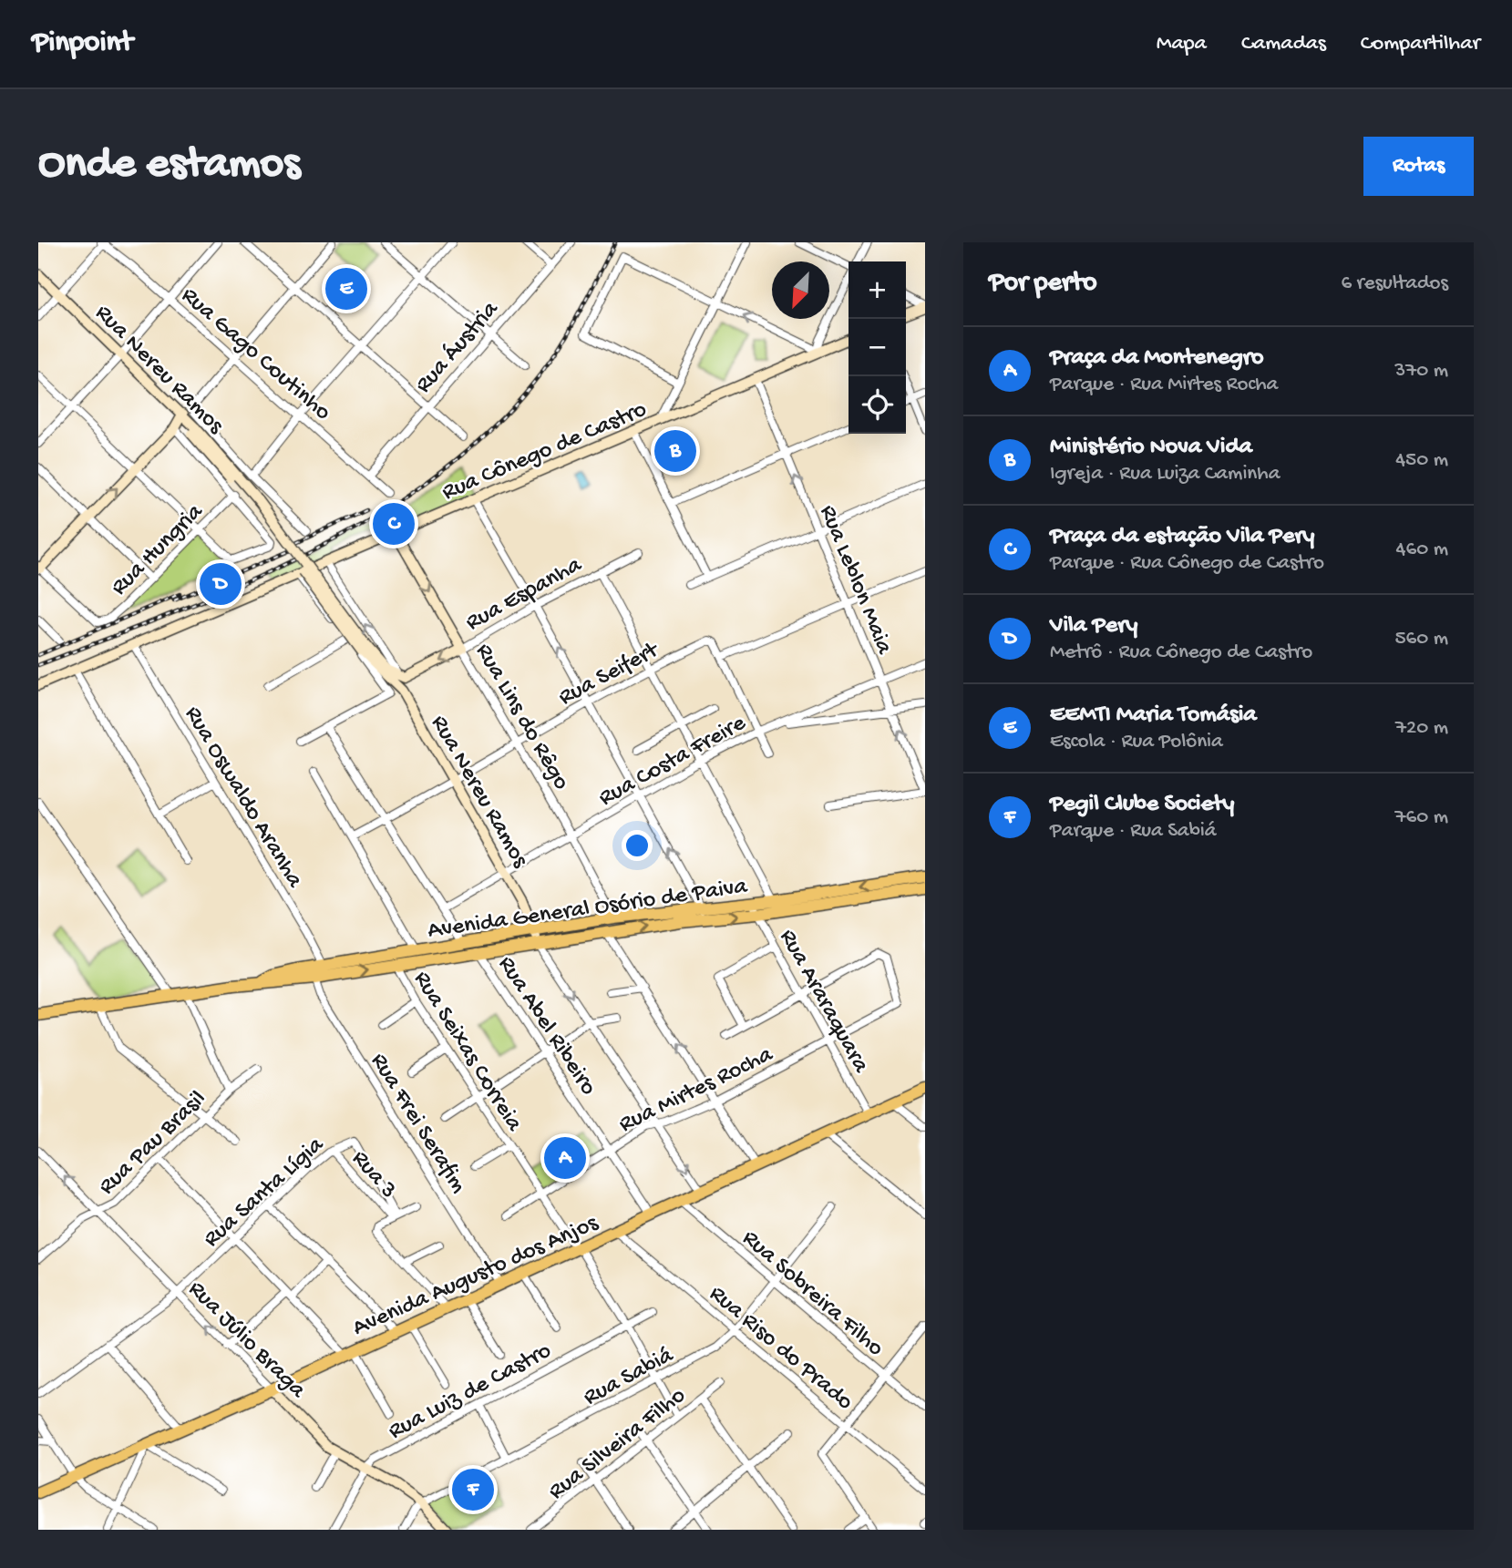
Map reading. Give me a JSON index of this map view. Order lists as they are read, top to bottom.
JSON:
{
  "streets": {
    "main road": ["Avenida General Osório de Paiva", "Avenida Augusto dos Anjos"],
    "street": [
      "Rua Áustria",
      "Rua Gago Coutinho",
      "Rua Nereu Ramos",
      "Rua Cônego de Castro",
      "Rua Hungria",
      "Rua Leblon Maia",
      "Rua Espanha",
      "Rua Seifert",
      "Rua Lins do Rêgo",
      "Rua Costa Freire",
      "Rua Oswaldo Aranha",
      "Rua Araraquara",
      "Rua Abel Ribeiro",
      "Rua Seixas Correia",
      "Rua Mirtes Rocha",
      "Rua Frei Serafim",
      "Rua Pau Brasil",
      "Rua 3",
      "Rua Santa Lígia",
      "Rua Sobreira Filho",
      "Rua Júlio Braga",
      "Rua Riso do Prado",
      "Rua Sabiá",
      "Rua Luiz de Castro",
      "Rua Silveira Filho"
    ]
  },
  "crossings": [
    ["Rua Áustria", "Rua Gago Coutinho"],
    ["Rua Nereu Ramos", "Rua Hungria"],
    ["Rua Nereu Ramos", "Rua Espanha"],
    ["Rua Nereu Ramos", "Rua Seifert"],
    ["Rua Nereu Ramos", "Rua Costa Freire"],
    ["Rua Nereu Ramos", "Avenida General Osório de Paiva"],
    ["Rua Nereu Ramos", "Rua Mirtes Rocha"],
    ["Rua Nereu Ramos", "Avenida Augusto dos Anjos"],
    ["Rua Cônego de Castro", "Rua Leblon Maia"],
    ["Rua Cônego de Castro", "Rua Lins do Rêgo"],
    ["Rua Cônego de Castro", "Rua Oswaldo Aranha"],
    ["Rua Leblon Maia", "Rua Costa Freire"],
    ["Rua Espanha", "Rua Lins do Rêgo"],
    ["Rua Seifert", "Rua Lins do Rêgo"],
    ["Rua Seifert", "Rua Seixas Correia"],
    ["Rua Lins do Rêgo", "Rua Costa Freire"],
    ["Rua Lins do Rêgo", "Avenida General Osório de Paiva"],
    ["Rua Oswaldo Aranha", "Avenida General Osório de Paiva"],
    ["Avenida General Osório de Paiva", "Rua Araraquara"],
    ["Avenida General Osório de Paiva", "Rua Abel Ribeiro"],
    ["Avenida General Osório de Paiva", "Rua Seixas Correia"],
    ["Avenida General Osório de Paiva", "Rua Frei Serafim"],
    ["Rua Araraquara", "Rua Mirtes Rocha"],
    ["Rua Araraquara", "Avenida Augusto dos Anjos"],
    ["Rua Abel Ribeiro", "Rua Mirtes Rocha"],
    ["Rua Abel Ribeiro", "Avenida Augusto dos Anjos"],
    ["Rua Seixas Correia", "Rua Mirtes Rocha"],
    ["Rua Seixas Correia", "Avenida Augusto dos Anjos"],
    ["Rua Seixas Correia", "Rua Sabiá"],
    ["Rua Seixas Correia", "Rua Luiz de Castro"],
    ["Rua Seixas Correia", "Rua Silveira Filho"],
    ["Rua Frei Serafim", "Avenida Augusto dos Anjos"],
    ["Rua Pau Brasil", "Rua Júlio Braga"],
    ["Rua 3", "Rua Santa Lígia"],
    ["Rua Santa Lígia", "Rua Júlio Braga"],
    ["Avenida Augusto dos Anjos", "Rua Sobreira Filho"],
    ["Avenida Augusto dos Anjos", "Rua Júlio Braga"],
    ["Avenida Augusto dos Anjos", "Rua Riso do Prado"],
    ["Rua Sobreira Filho", "Rua Sabiá"],
    ["Rua Júlio Braga", "Rua Sabiá"],
    ["Rua Júlio Braga", "Rua Luiz de Castro"],
    ["Rua Riso do Prado", "Rua Sabiá"]
  ],
  "one_way": ["Rua Leblon Maia"],
  "north": "bottom left",
  "page": {
    "header": "Pinpoint",
    "nav": ["Mapa", "Camadas", "Compartilhar"],
    "buttons": "Rotas",
    "title": "Onde estamos",
    "heading": ["Por perto", "6 resultados"],
    "map_buttons": ["+", "−"],
    "pins": [
      "E",
      "B",
      "C",
      "D",
      "A",
      "F"
    ],
    "list": [
      {
        "mark": "A",
        "name": "Praça da Montenegro",
        "note": "Parque · Rua Mirtes Rocha",
        "value": "370 m"
      },
      {
        "mark": "B",
        "name": "Ministério Nova Vida",
        "note": "Igreja · Rua Luiza Caminha",
        "value": "450 m"
      },
      {
        "mark": "C",
        "name": "Praça da estação Vila Pery",
        "note": "Parque · Rua Cônego de Castro",
        "value": "460 m"
      },
      {
        "mark": "D",
        "name": "Vila Pery",
        "note": "Metrô · Rua Cônego de Castro",
        "value": "560 m"
      },
      {
        "mark": "E",
        "name": "EEMTI Maria Tomásia",
        "note": "Escola · Rua Polônia",
        "value": "720 m"
      },
      {
        "mark": "F",
        "name": "Pegil Clube Society",
        "note": "Parque · Rua Sabiá",
        "value": "760 m"
      }
    ]
  }
}
